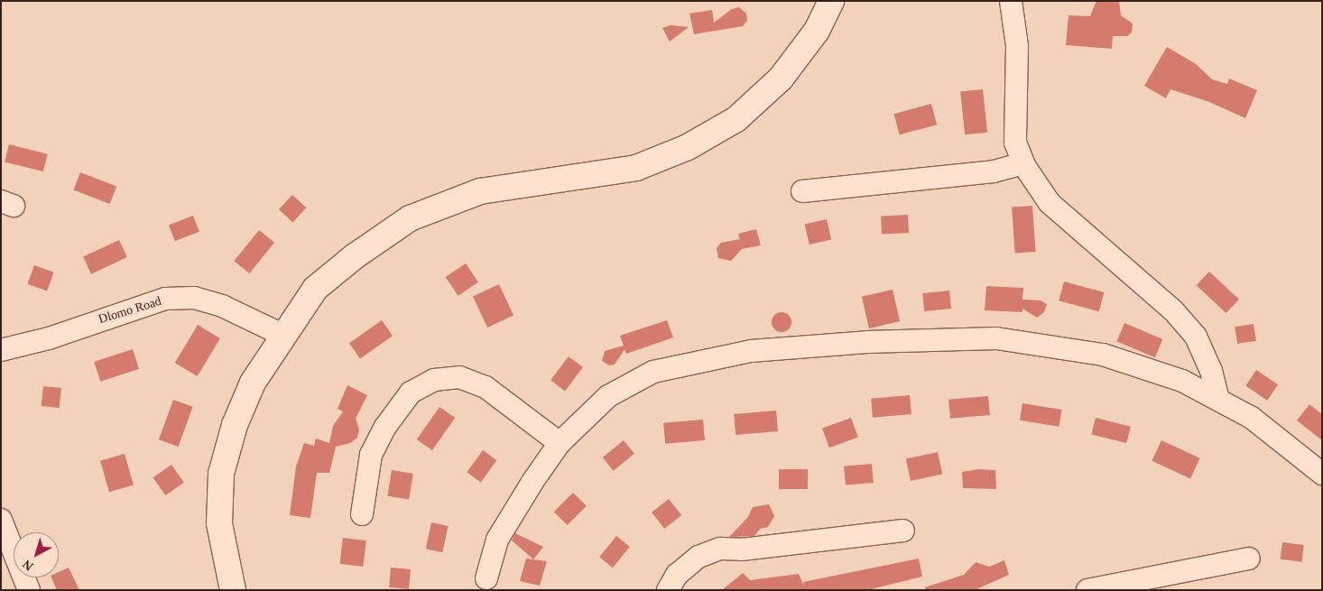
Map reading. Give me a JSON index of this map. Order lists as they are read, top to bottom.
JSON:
{
  "streets": {
    "street": ["Dlomo Road"]
  },
  "north": "bottom left"
}
